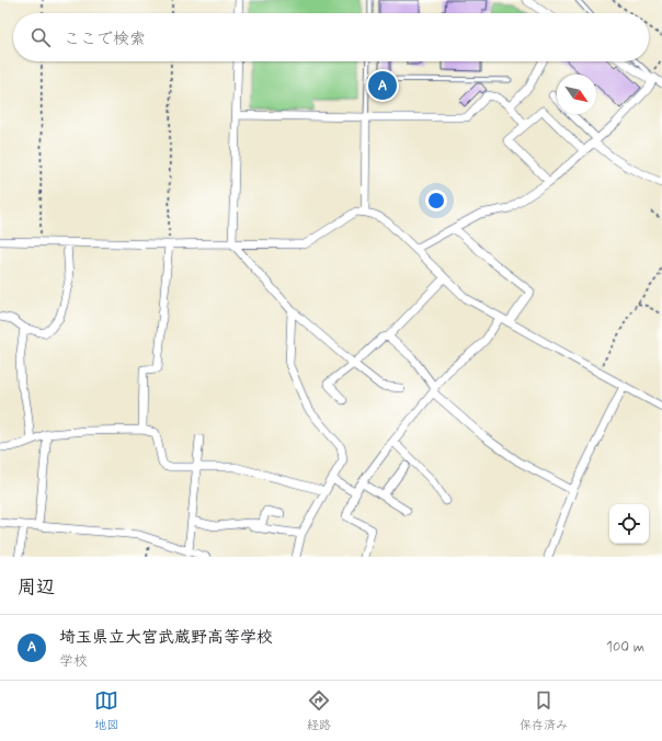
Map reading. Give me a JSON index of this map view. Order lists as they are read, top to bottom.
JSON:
{
  "north": "bottom right",
  "page": {
    "search": "ここで検索",
    "pins": "A",
    "heading": "周辺",
    "list": [
      {
        "mark": "A",
        "name": "埼玉県立大宮武蔵野高等学校",
        "note": "学校",
        "value": "100 m"
      }
    ],
    "nav": ["地図", "経路", "保存済み"]
  }
}
